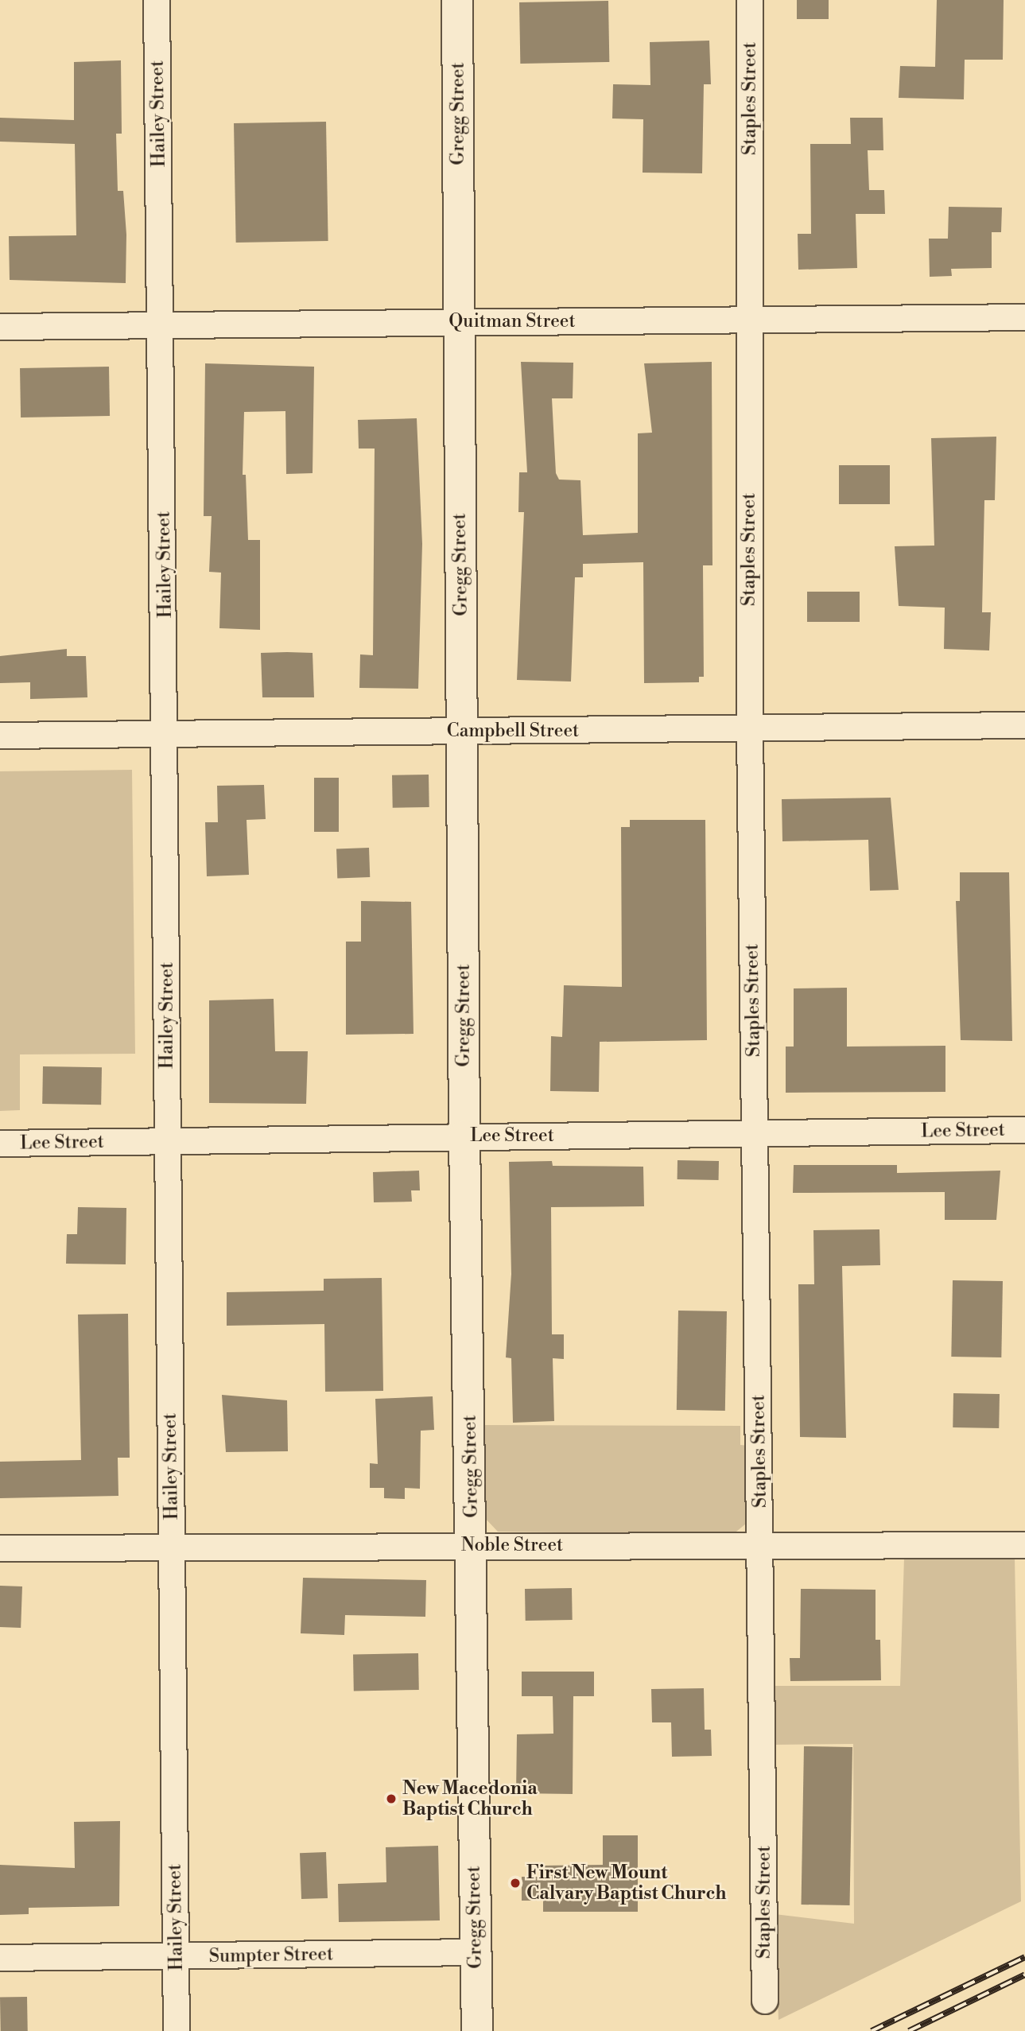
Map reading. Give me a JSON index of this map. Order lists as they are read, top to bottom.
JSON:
{
  "streets": {
    "street": [
      "Staples Street",
      "Hailey Street",
      "Gregg Street",
      "Quitman Street",
      "Campbell Street",
      "Lee Street",
      "Noble Street",
      "Sumpter Street"
    ]
  },
  "crossings": [
    ["Staples Street", "Quitman Street"],
    ["Staples Street", "Campbell Street"],
    ["Staples Street", "Lee Street"],
    ["Staples Street", "Noble Street"],
    ["Hailey Street", "Quitman Street"],
    ["Hailey Street", "Campbell Street"],
    ["Hailey Street", "Lee Street"],
    ["Hailey Street", "Noble Street"],
    ["Hailey Street", "Sumpter Street"],
    ["Gregg Street", "Quitman Street"],
    ["Gregg Street", "Campbell Street"],
    ["Gregg Street", "Lee Street"],
    ["Gregg Street", "Noble Street"],
    ["Gregg Street", "Sumpter Street"]
  ],
  "places": ["New Macedonia Baptist Church", "First New Mount Calvary Baptist Church"]
}
